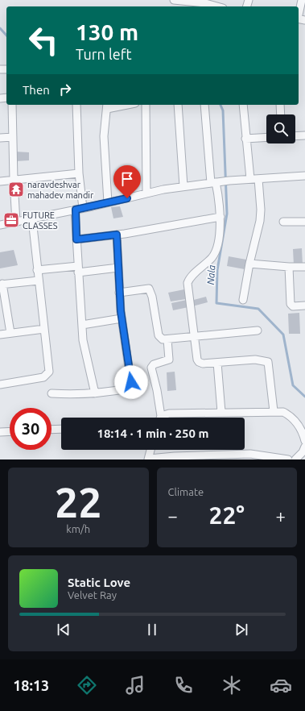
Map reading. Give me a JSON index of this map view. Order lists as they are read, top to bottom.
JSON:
{
  "water": ["Nala"],
  "places": {
    "temple": ["naravdeshvar mahadev mandir"],
    "office": ["FUTURE CLASSES"]
  },
  "page": {
    "turn": ["130 m", "Turn left"],
    "then": "Then",
    "limit": "30",
    "trip": "18:14 · 1 min · 250 m",
    "tile": [
      ["22", "km/h"],
      "Climate"
    ],
    "heat": ["−", "22°", "+"],
    "song": ["Static Love", "Velvet Ray"],
    "tabs": "18:13"
  }
}
